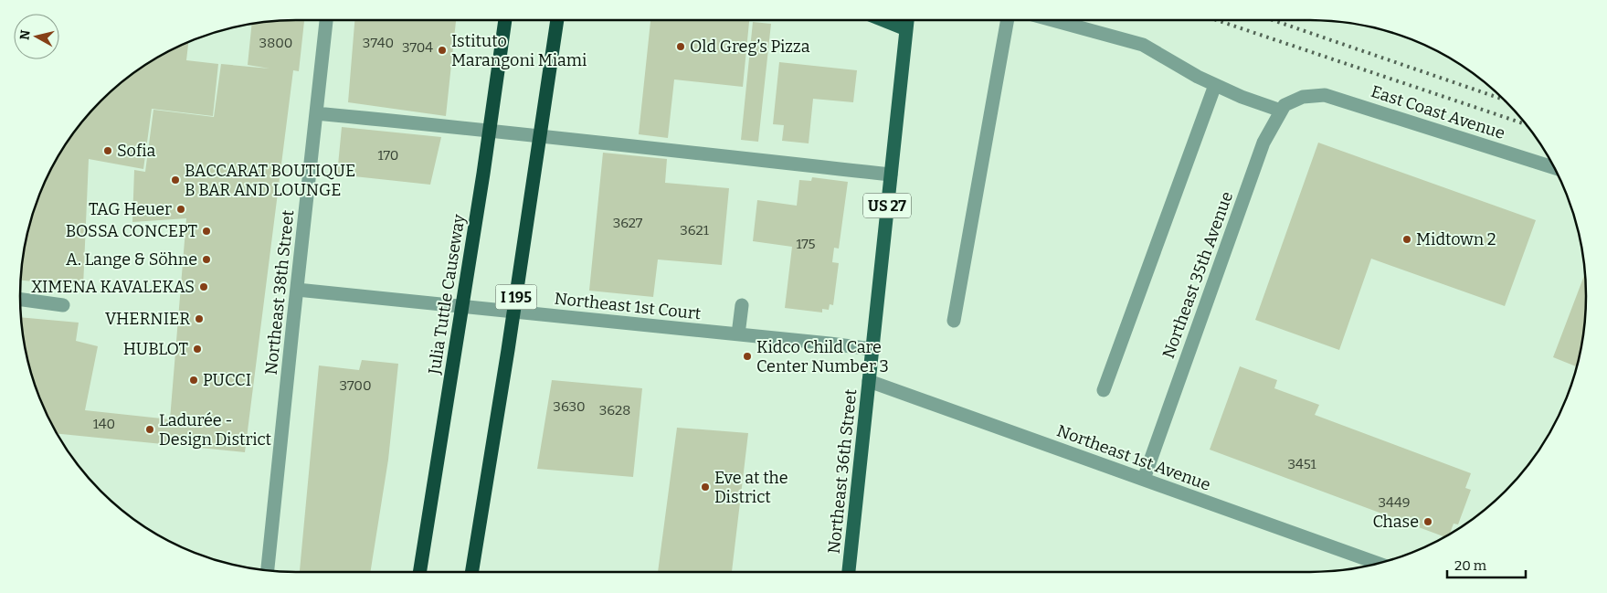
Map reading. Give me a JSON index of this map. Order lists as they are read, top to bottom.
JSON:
{
  "streets": {
    "highway": ["Julia Tuttle Causeway", "I 195"],
    "main road": ["US 27", "Northeast 36th Street"],
    "street": [
      "East Coast Avenue",
      "Northeast 35th Avenue",
      "Northeast 38th Street",
      "Northeast 1st Court",
      "Northeast 1st Avenue"
    ]
  },
  "crossings": [
    ["East Coast Avenue", "Northeast 35th Avenue"],
    ["Northeast 35th Avenue", "Northeast 1st Avenue"],
    ["Northeast 38th Street", "Northeast 1st Court"],
    ["Northeast 1st Court", "Northeast 36th Street"],
    ["Northeast 1st Avenue", "Northeast 36th Street"]
  ],
  "places": [
    "Old Greg’s Pizza",
    "Istituto Marangoni Miami",
    "Sofia",
    "BACCARAT BOUTIQUE B BAR AND LOUNGE",
    "TAG Heuer",
    "BOSSA CONCEPT",
    "Midtown 2",
    "A. Lange & Söhne",
    "XIMENA KAVALEKAS",
    "VHERNIER",
    "HUBLOT",
    "Kidco Child Care Center Number 3",
    "PUCCI",
    "Ladurée - Design District",
    "Eve at the District",
    "Chase"
  ],
  "house_numbers": [
    "3800",
    "3740",
    "3704",
    "170",
    "3627",
    "3621",
    "175",
    "3700",
    "3630",
    "3628",
    "140",
    "3451",
    "3449"
  ],
  "scale_bar": "20 m",
  "north": "left"
}
